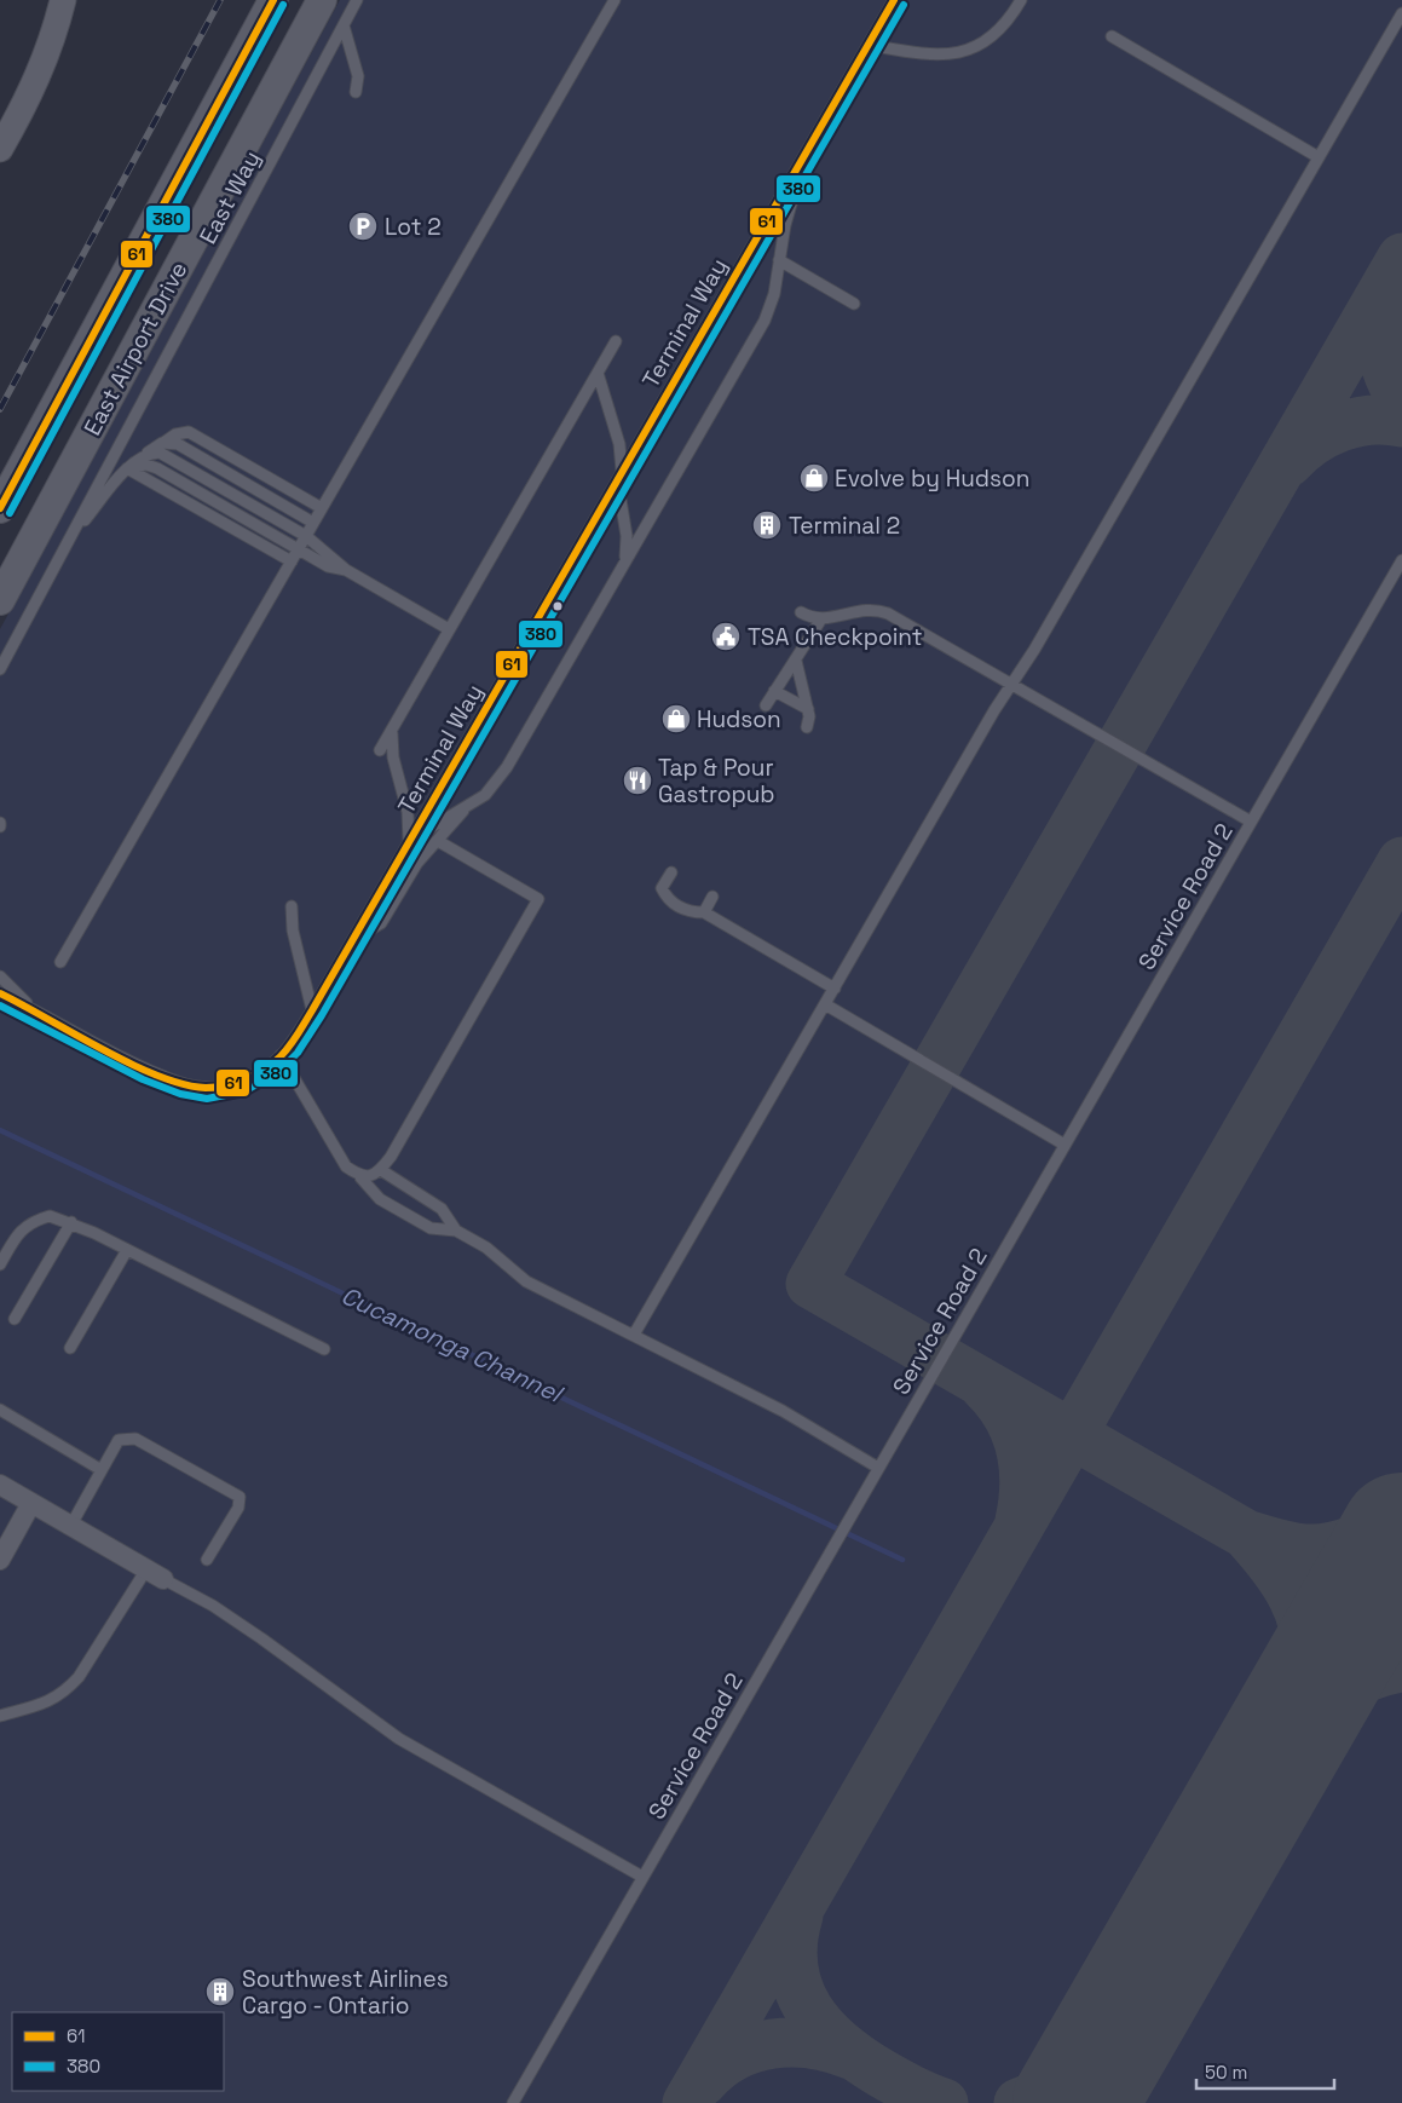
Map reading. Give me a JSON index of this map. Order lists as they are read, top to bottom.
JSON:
{
  "streets": {
    "main road": ["East Airport Drive"],
    "lane": ["East Way", "Terminal Way", "Service Road 2"]
  },
  "water": ["Cucamonga Channel"],
  "places": {
    "parking": ["Lot 2"],
    "shop": ["Evolve by Hudson", "Hudson"],
    "building": ["Terminal 2", "Southwest Airlines Cargo - Ontario"],
    "public building": ["TSA Checkpoint"],
    "restaurant": ["Tap & Pour Gastropub"]
  },
  "lines": ["transit line 61", "transit line 380"],
  "legend": ["61", "380"],
  "scale_bar": "50 m"
}
